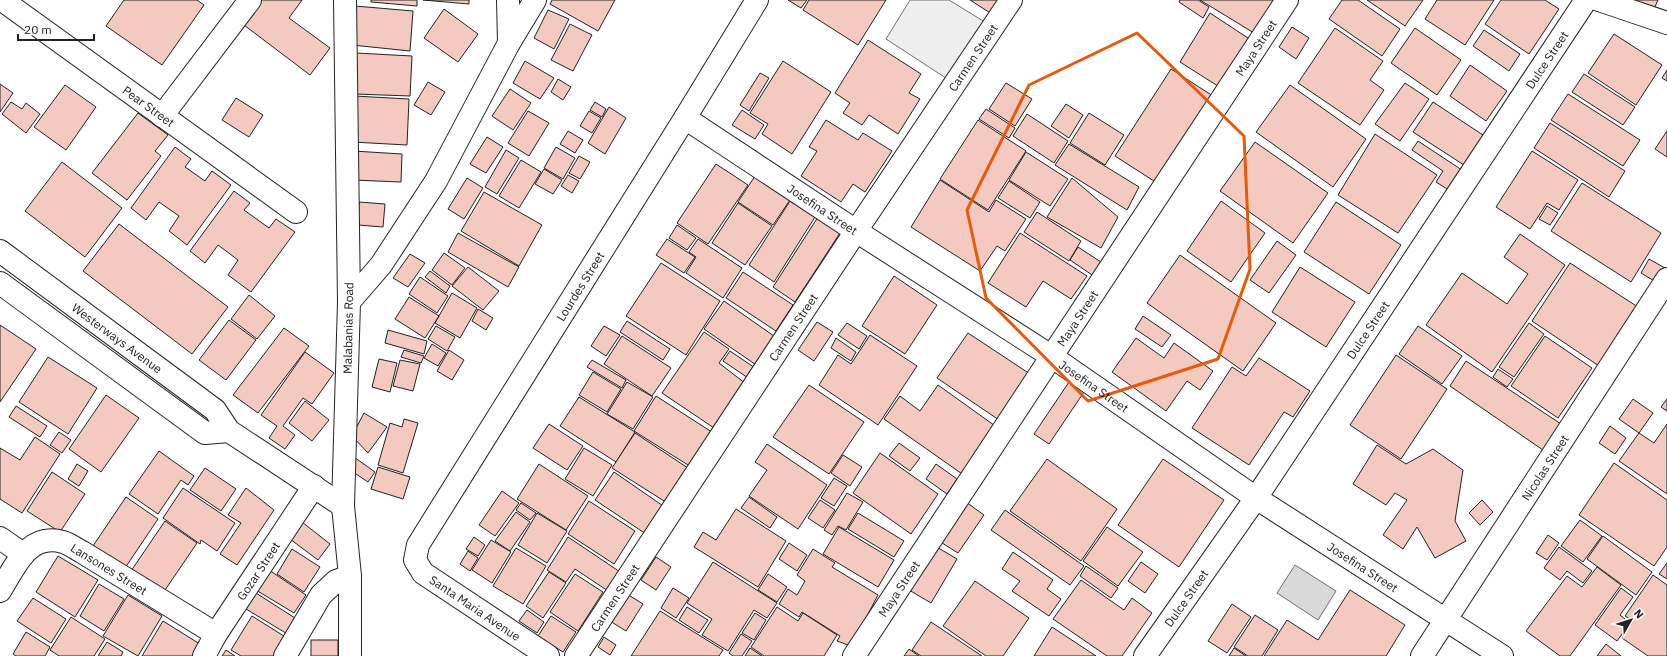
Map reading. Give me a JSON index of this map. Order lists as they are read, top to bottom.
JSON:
{
  "streets": {
    "street": [
      "Maya Street",
      "Carmen Street",
      "Dulce Street",
      "Pear Street",
      "Josefina Street",
      "Lourdes Street",
      "Malabanias Road",
      "Westerways Avenue",
      "Nicolas Street",
      "Lansones Street",
      "Gozar Street",
      "Santa Maria Avenue"
    ]
  },
  "crossings": [
    ["Maya Street", "Josefina Street"],
    ["Carmen Street", "Josefina Street"],
    ["Dulce Street", "Josefina Street"],
    ["Josefina Street", "Lourdes Street"],
    ["Josefina Street", "Nicolas Street"],
    ["Lourdes Street", "Santa Maria Avenue"],
    ["Malabanias Road", "Westerways Avenue"],
    ["Westerways Avenue", "Gozar Street"],
    ["Lansones Street", "Gozar Street"]
  ],
  "scale_bar": "20 m",
  "north": "top right"
}
